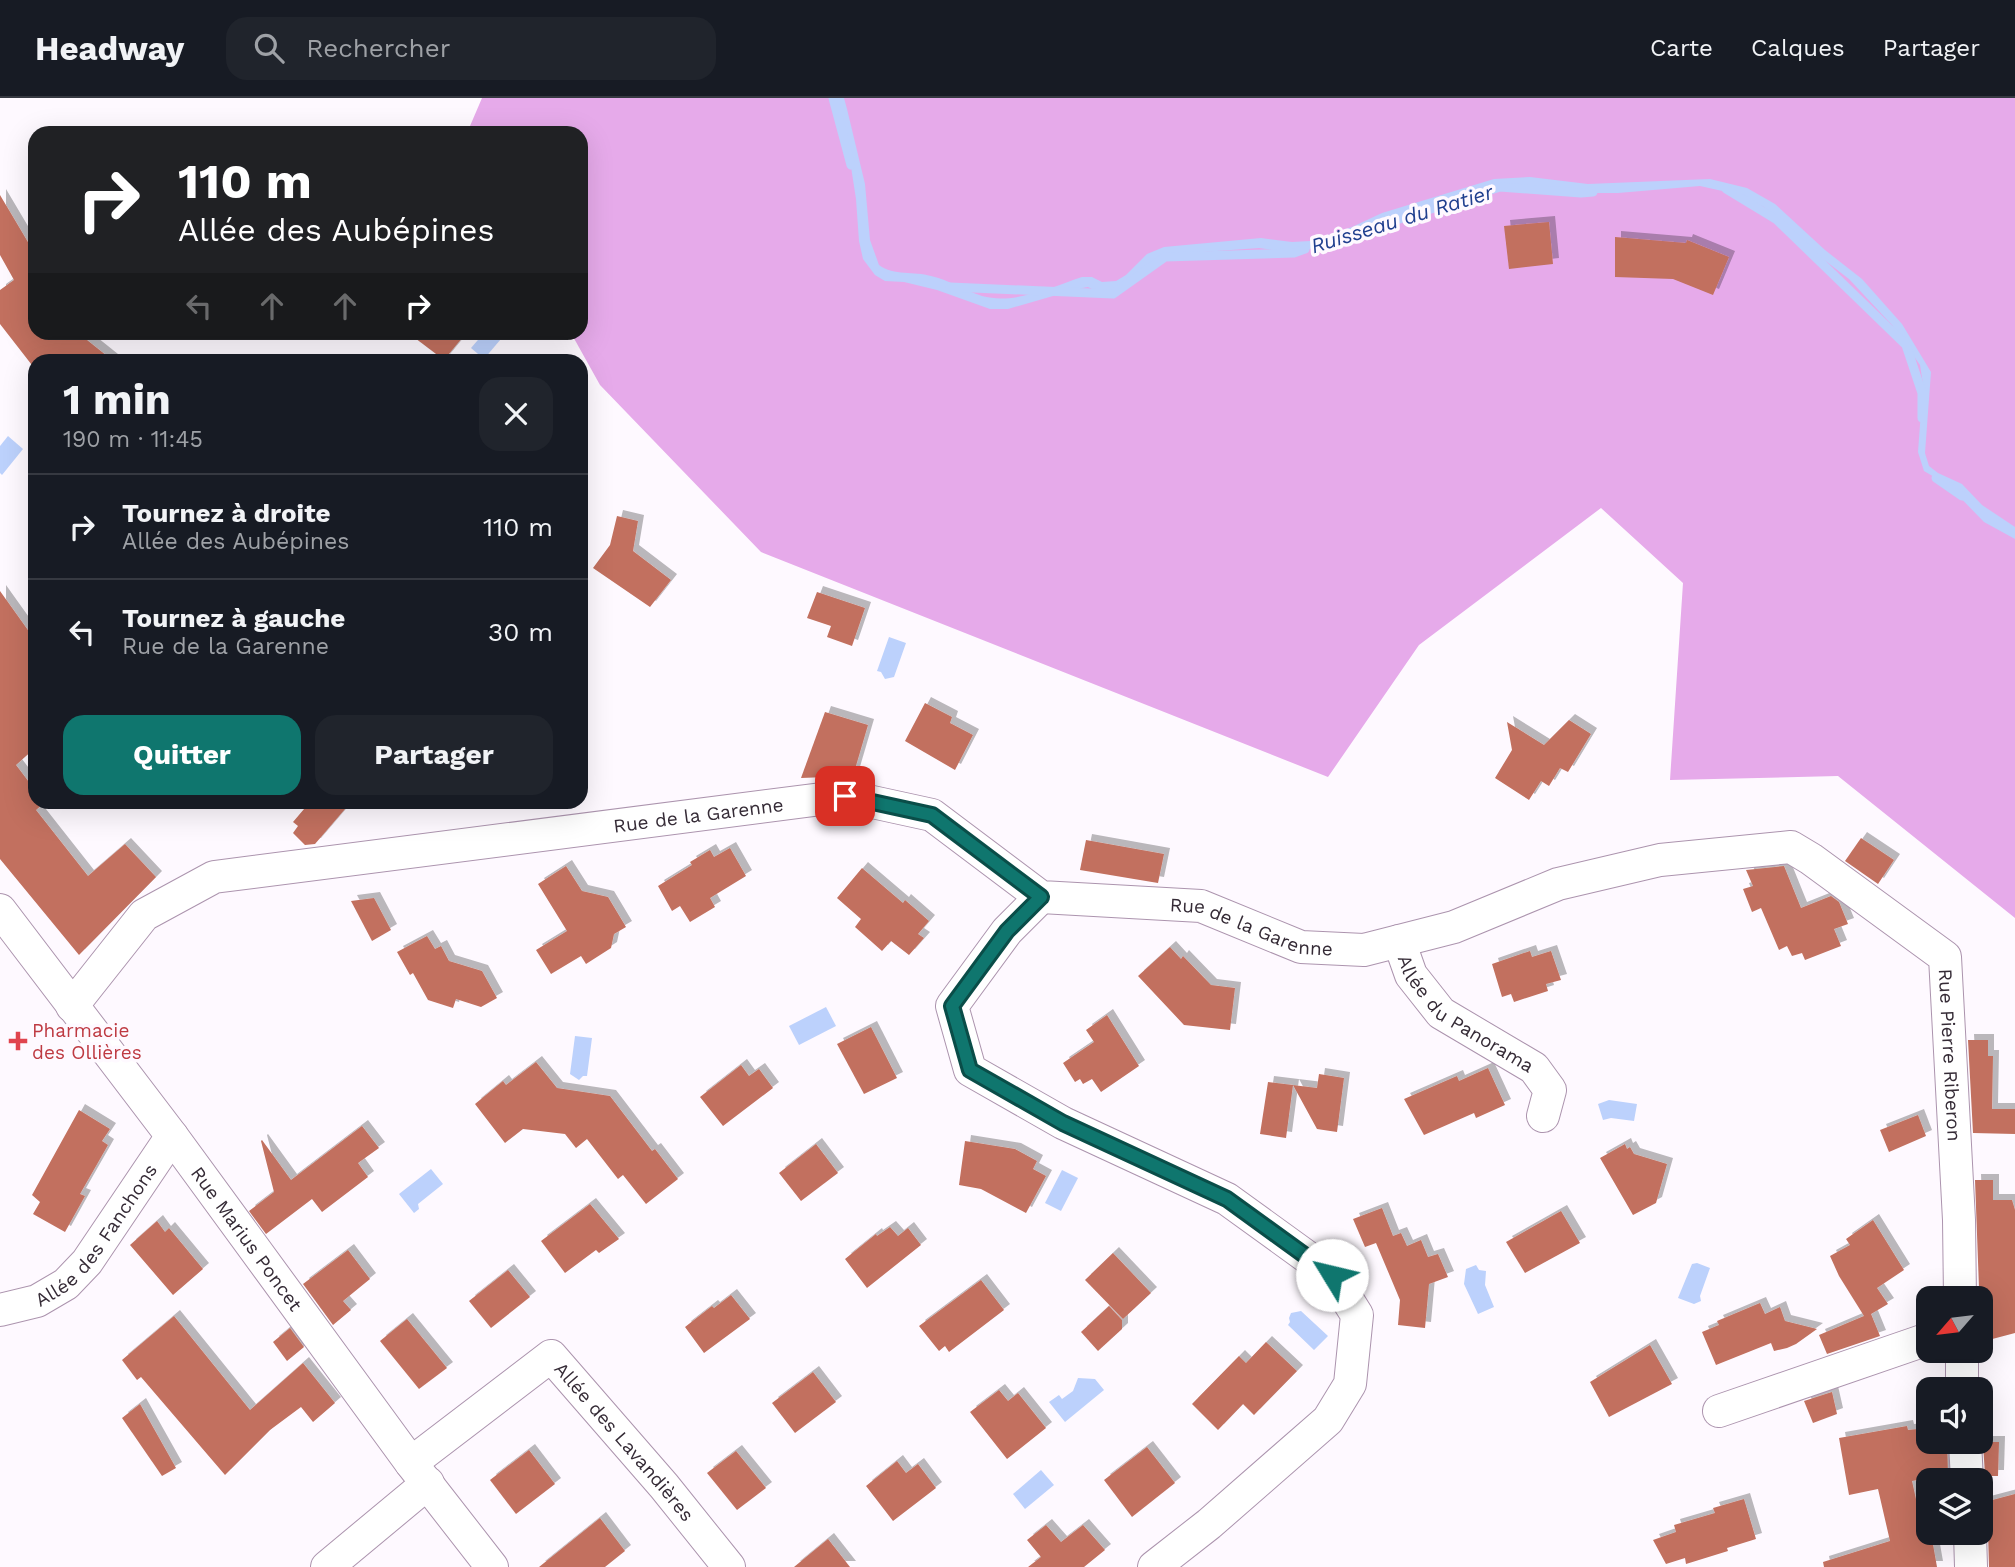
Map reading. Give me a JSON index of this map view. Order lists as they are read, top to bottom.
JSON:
{
  "streets": {
    "street": [
      "Rue de la Garenne",
      "Allée du Panorama",
      "Rue Pierre Riberon",
      "Allée des Fanchons",
      "Rue Marius Poncet",
      "Allée des Lavandières"
    ]
  },
  "crossings": [
    ["Rue de la Garenne", "Allée du Panorama"],
    ["Rue de la Garenne", "Rue Pierre Riberon"],
    ["Rue de la Garenne", "Rue Marius Poncet"],
    ["Allée des Fanchons", "Rue Marius Poncet"],
    ["Rue Marius Poncet", "Allée des Lavandières"]
  ],
  "water": ["Ruisseau du Ratier"],
  "places": {
    "health": ["Pharmacie des Ollières"]
  },
  "north": "bottom left",
  "page": {
    "header": "Headway",
    "search": "Rechercher",
    "nav": ["Carte", "Calques", "Partager"],
    "turn": ["110 m", "Allée des Aubépines"],
    "heading": ["1 min", "190 m · 11:45"],
    "list": [
      {
        "name": "Tournez à droite",
        "note": "Allée des Aubépines",
        "value": "110 m"
      },
      {
        "name": "Tournez à gauche",
        "note": "Rue de la Garenne",
        "value": "30 m"
      }
    ],
    "buttons": ["Quitter", "Partager"]
  }
}
